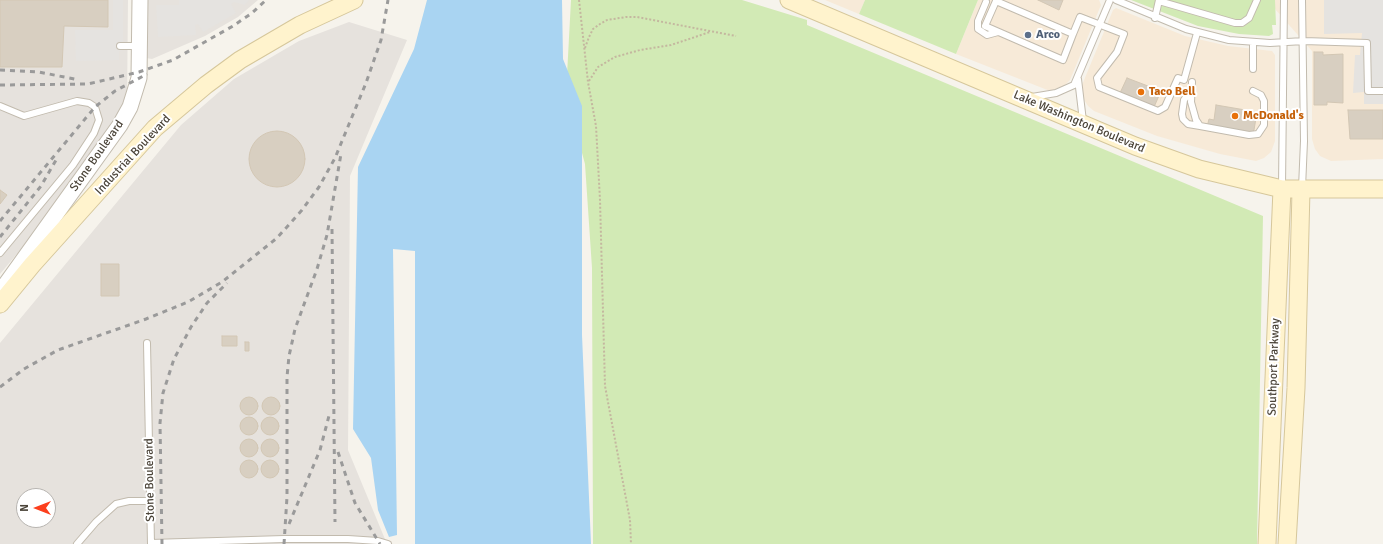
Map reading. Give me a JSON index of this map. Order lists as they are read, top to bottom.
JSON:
{
  "streets": {
    "main road": ["Lake Washington Boulevard", "Industrial Boulevard", "Southport Parkway"],
    "street": ["Stone Boulevard"]
  },
  "crossings": [
    ["Lake Washington Boulevard", "Southport Parkway"]
  ],
  "places": ["Arco", "Taco Bell", "McDonald's"],
  "north": "left"
}
